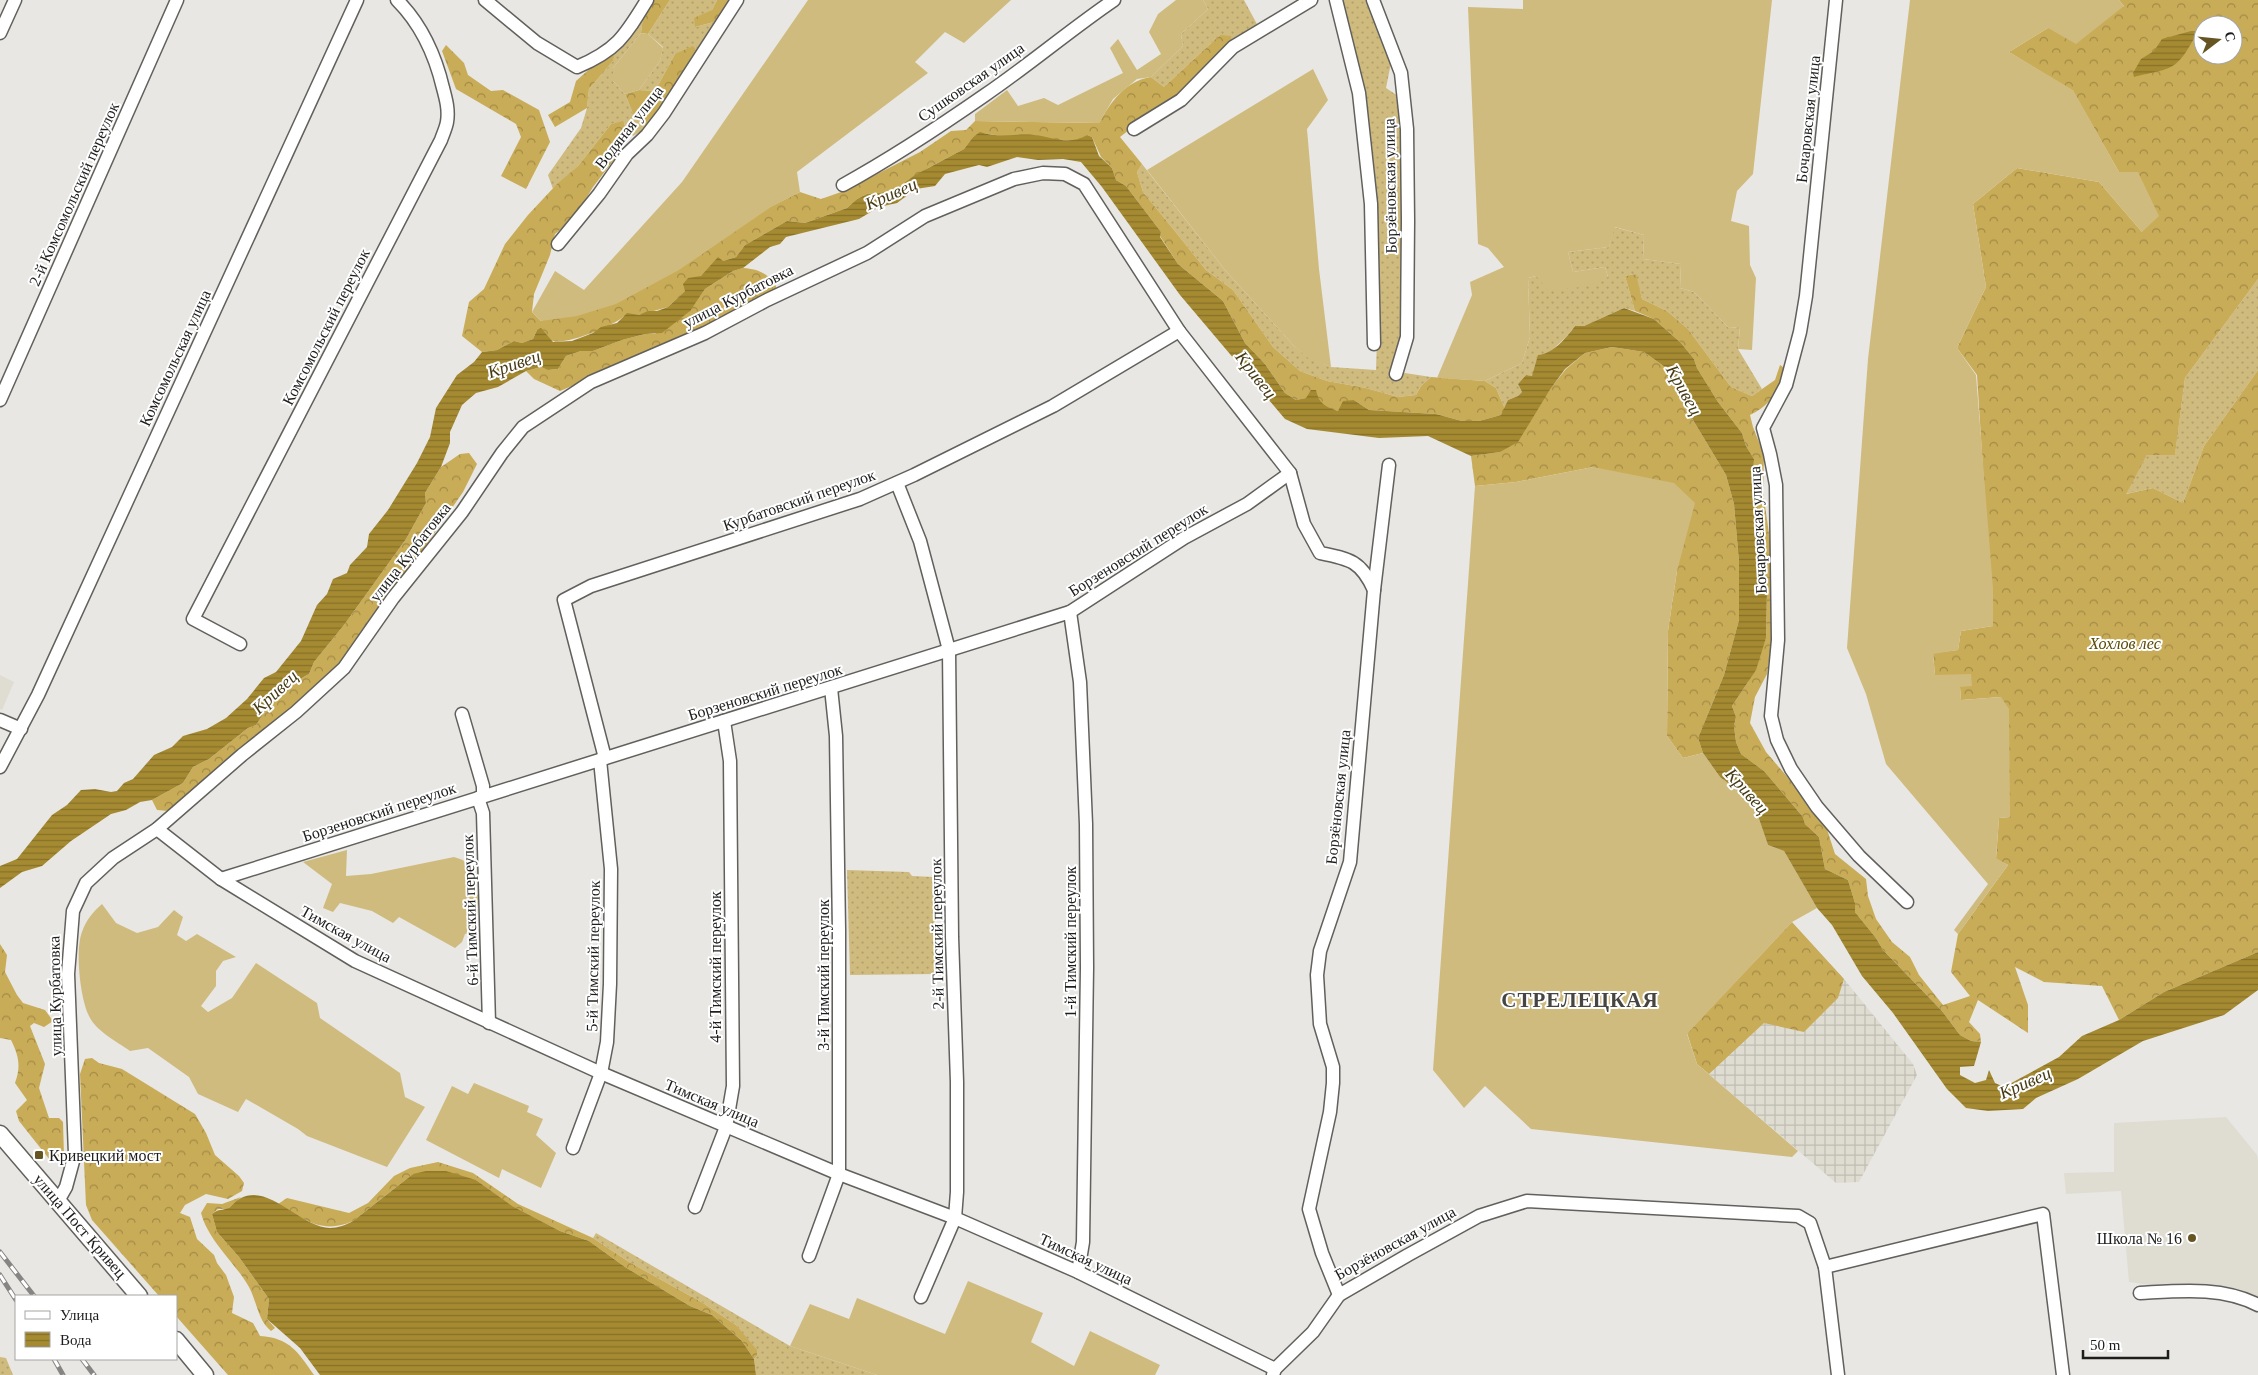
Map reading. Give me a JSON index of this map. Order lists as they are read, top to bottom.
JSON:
{
  "streets": {
    "main road": ["улица Пост Кривец"],
    "street": [
      "Сушковская улица",
      "Бочаровская улица",
      "Водяная улица",
      "Борзёновская улица",
      "2-й Комсомольский переулок",
      "улица Курбатовка",
      "Комсомольский переулок",
      "Комсомольская улица",
      "Курбатовский переулок",
      "Борзеновский переулок",
      "6-й Тимский переулок",
      "Тимская улица",
      "2-й Тимский переулок",
      "1-й Тимский переулок",
      "5-й Тимский переулок",
      "4-й Тимский переулок",
      "3-й Тимский переулок"
    ]
  },
  "crossings": [
    ["улица Курбатовка", "Курбатовский переулок"],
    ["улица Курбатовка", "Тимская улица"],
    ["улица Курбатовка", "улица Пост Кривец"],
    ["Курбатовский переулок", "Борзеновский переулок"],
    ["Курбатовский переулок", "2-й Тимский переулок"],
    ["Курбатовский переулок", "5-й Тимский переулок"],
    ["Борзеновский переулок", "6-й Тимский переулок"],
    ["Борзеновский переулок", "Тимская улица"],
    ["Борзеновский переулок", "2-й Тимский переулок"],
    ["Борзеновский переулок", "1-й Тимский переулок"],
    ["Борзеновский переулок", "5-й Тимский переулок"],
    ["Борзеновский переулок", "4-й Тимский переулок"],
    ["Борзеновский переулок", "3-й Тимский переулок"],
    ["6-й Тимский переулок", "Тимская улица"],
    ["Тимская улица", "2-й Тимский переулок"],
    ["Тимская улица", "1-й Тимский переулок"],
    ["Тимская улица", "5-й Тимский переулок"],
    ["Тимская улица", "4-й Тимский переулок"],
    ["Тимская улица", "3-й Тимский переулок"]
  ],
  "districts": ["СТРЕЛЕЦКАЯ"],
  "water": ["Кривец"],
  "parks": ["Хохлов лес"],
  "places": {
    "transit": ["Кривецкий мост"],
    "other": ["Школа № 16"]
  },
  "legend": ["Улица", "Вода"],
  "scale_bar": "50 m",
  "north": "right"
}
